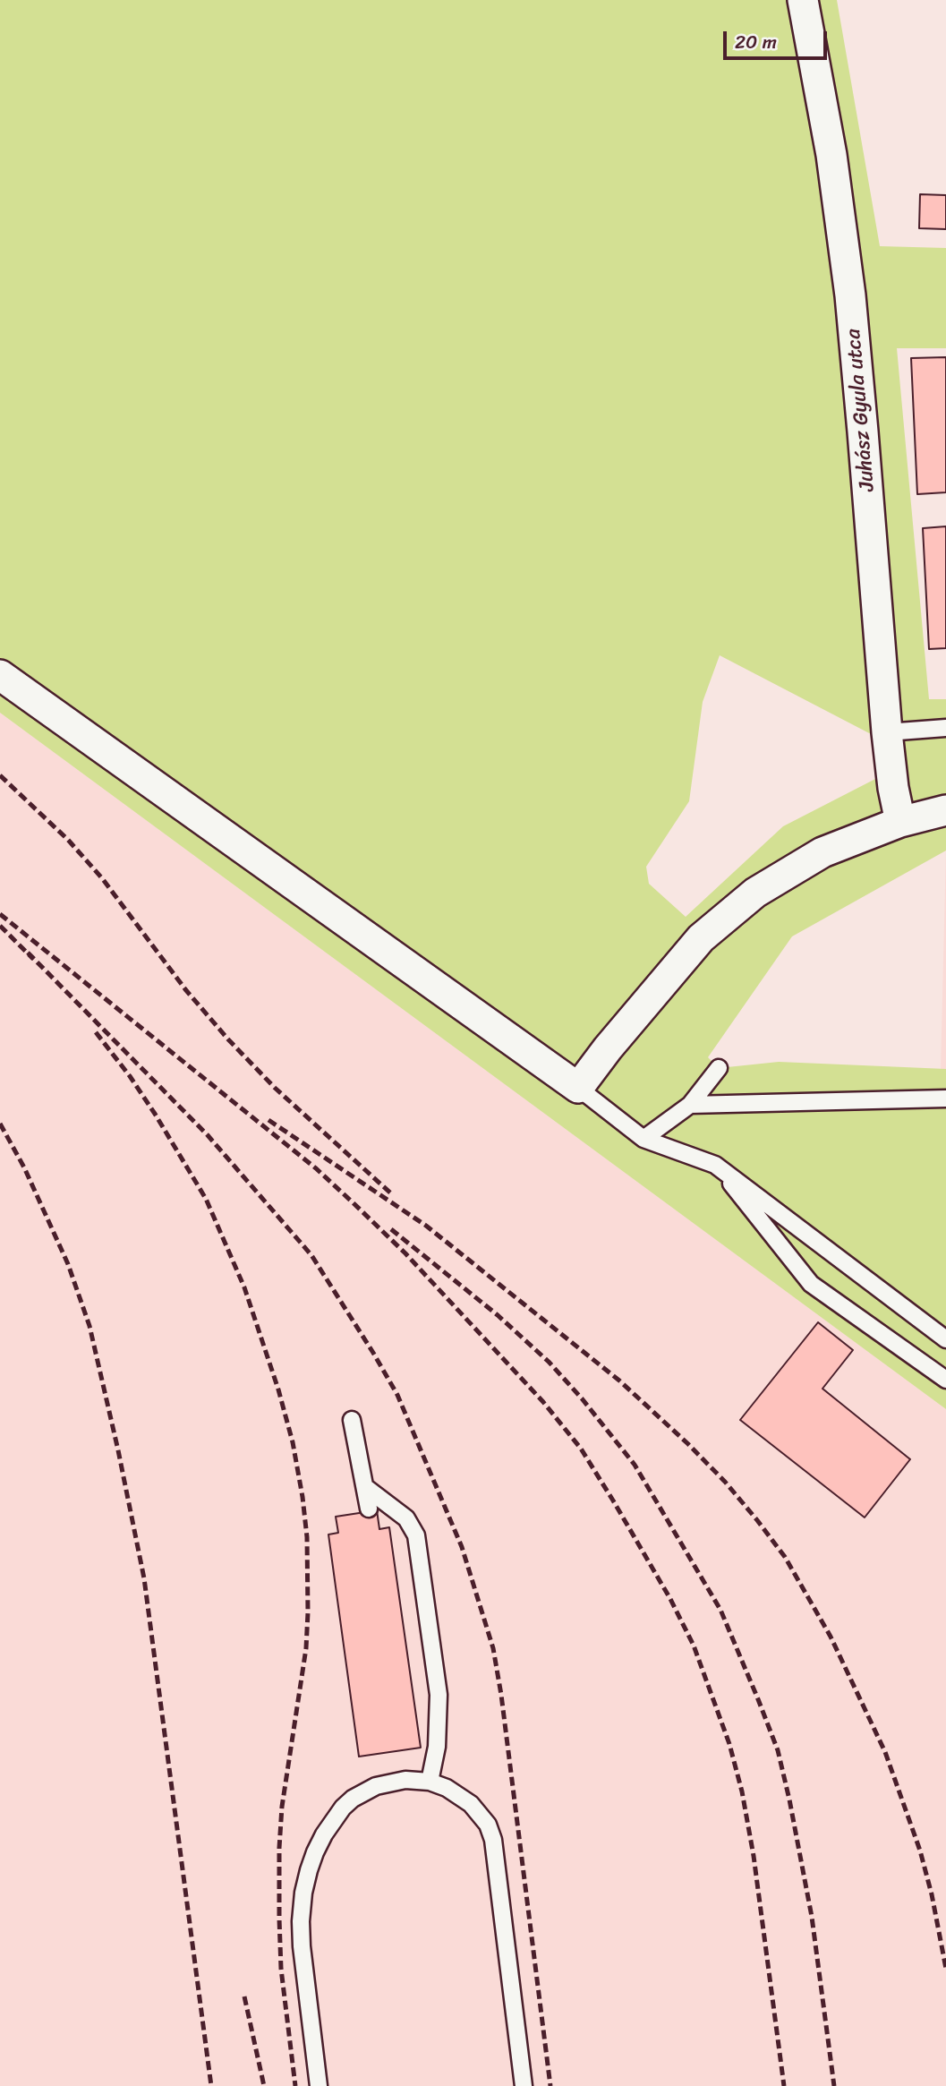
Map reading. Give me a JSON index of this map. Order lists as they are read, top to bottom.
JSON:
{
  "streets": {
    "street": ["Juhász Gyula utca"]
  },
  "scale_bar": "20 m"
}
